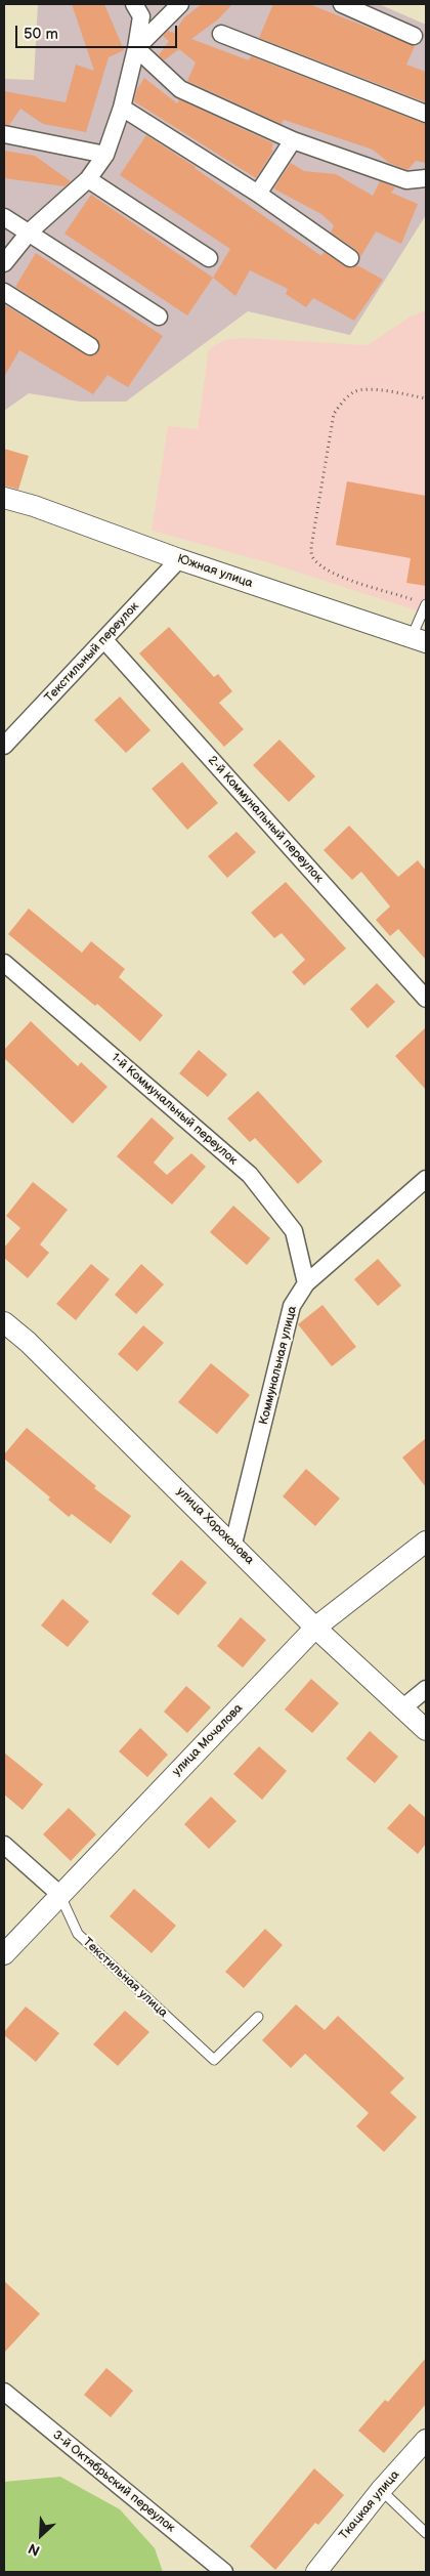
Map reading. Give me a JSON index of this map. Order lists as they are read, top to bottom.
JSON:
{
  "streets": {
    "street": [
      "Южная улица",
      "Текстильный переулок",
      "2-й Коммунальный переулок",
      "1-й Коммунальный переулок",
      "Коммунальная улица",
      "улица Хорохонова",
      "улица Мочалова",
      "Текстильная улица",
      "3-й Октябрьский переулок",
      "Ткацкая улица"
    ]
  },
  "crossings": [
    ["Южная улица", "Текстильный переулок"],
    ["Текстильный переулок", "2-й Коммунальный переулок"],
    ["1-й Коммунальный переулок", "Коммунальная улица"],
    ["Коммунальная улица", "улица Хорохонова"],
    ["улица Хорохонова", "улица Мочалова"],
    ["улица Мочалова", "Текстильная улица"]
  ],
  "scale_bar": "50 m",
  "north": "bottom left"
}
